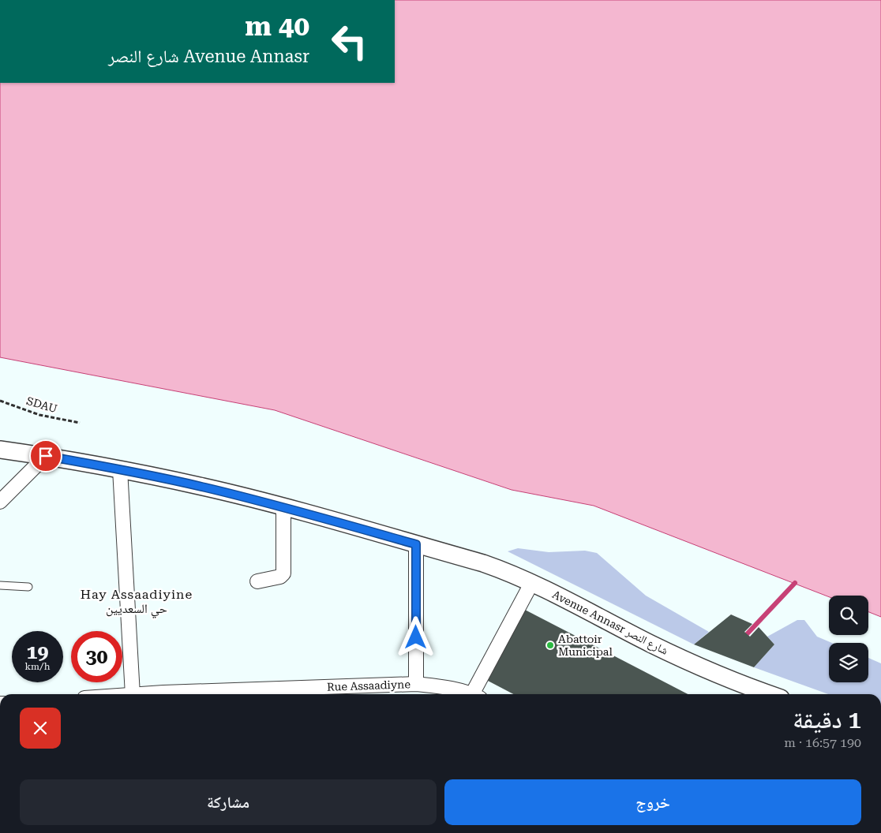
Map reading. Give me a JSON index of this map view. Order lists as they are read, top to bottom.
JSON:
{
  "streets": {
    "street": ["Avenue Annasr شارع النصر", "Rue Assaadiyne"],
    "path": ["SDAU"]
  },
  "districts": ["Hay Assaadiyine حي السعديين"],
  "places": ["Abattoir Municipal"],
  "page": {
    "turn": ["40 m", "Avenue Annasr شارع النصر"],
    "speed": "19 km/h",
    "limit": "30",
    "heading": ["1 دقيقة", "190 m · 16:57"],
    "buttons": ["خروج", "مشاركة"]
  }
}
